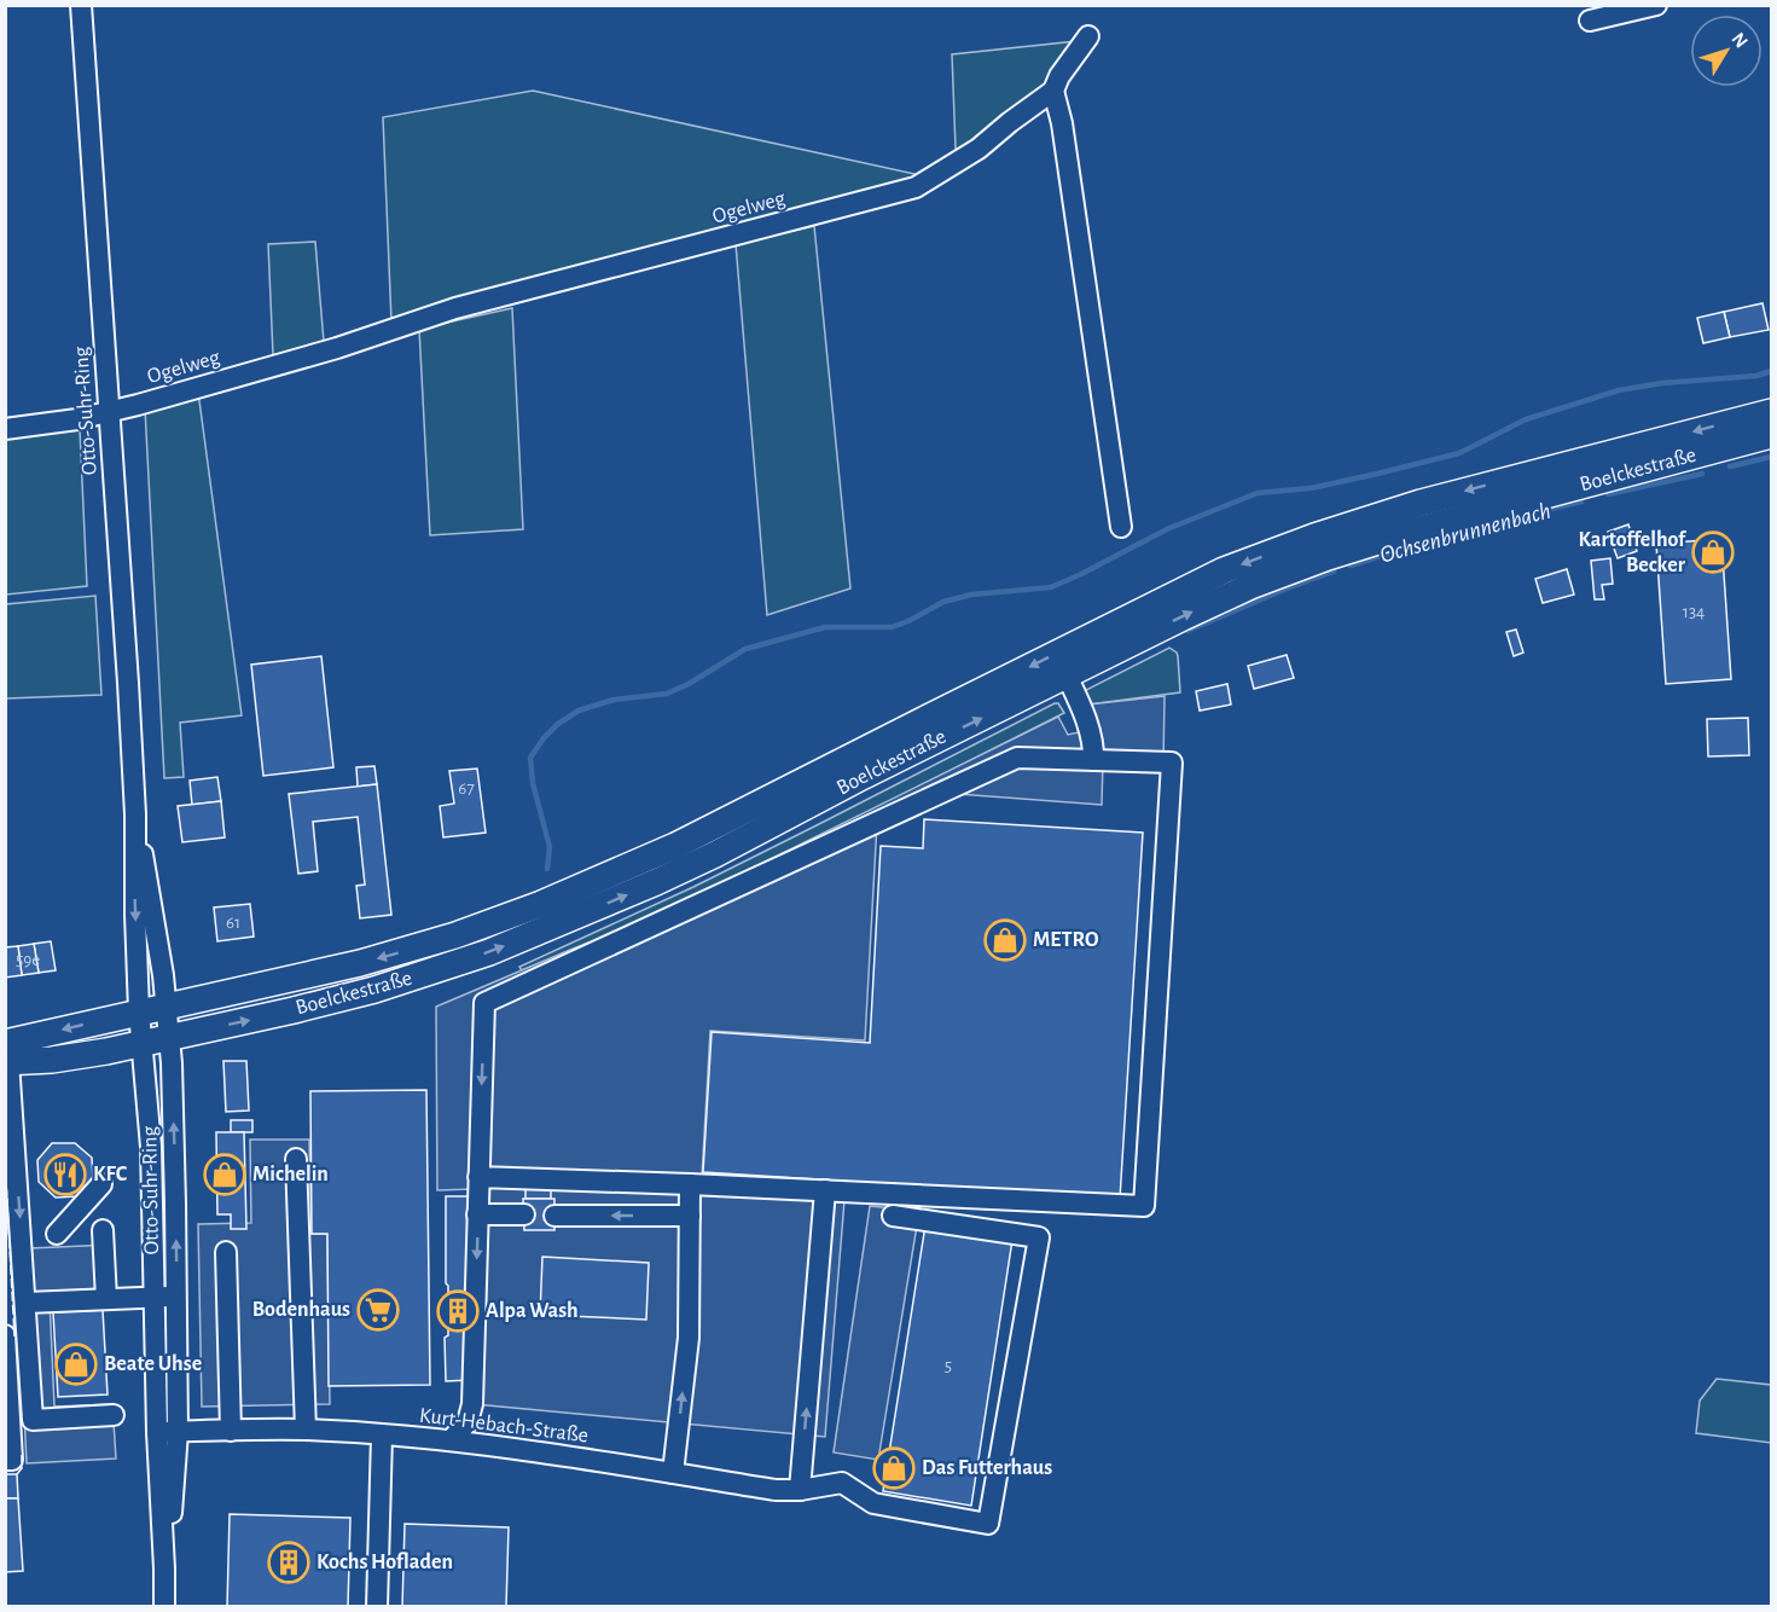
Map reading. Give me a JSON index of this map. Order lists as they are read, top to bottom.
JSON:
{
  "streets": {
    "main road": ["Boelckestraße"],
    "street": ["Ogelweg", "Otto-Suhr-Ring", "Kurt-Hebach-Straße"]
  },
  "crossings": [
    ["Ogelweg", "Otto-Suhr-Ring"],
    ["Otto-Suhr-Ring", "Boelckestraße"],
    ["Otto-Suhr-Ring", "Kurt-Hebach-Straße"]
  ],
  "water": ["Ochsenbrunnenbach"],
  "places": {
    "shop": [
      "Kartoffelhof Becker",
      "METRO",
      "Michelin",
      "Beate Uhse",
      "Das Futterhaus"
    ],
    "restaurant": ["KFC"],
    "supermarket": ["Bodenhaus"],
    "building": ["Alpa Wash", "Kochs Hofladen"]
  },
  "house_numbers": [
    "134",
    "67",
    "61",
    "59e",
    "5"
  ],
  "north": "top right"
}
